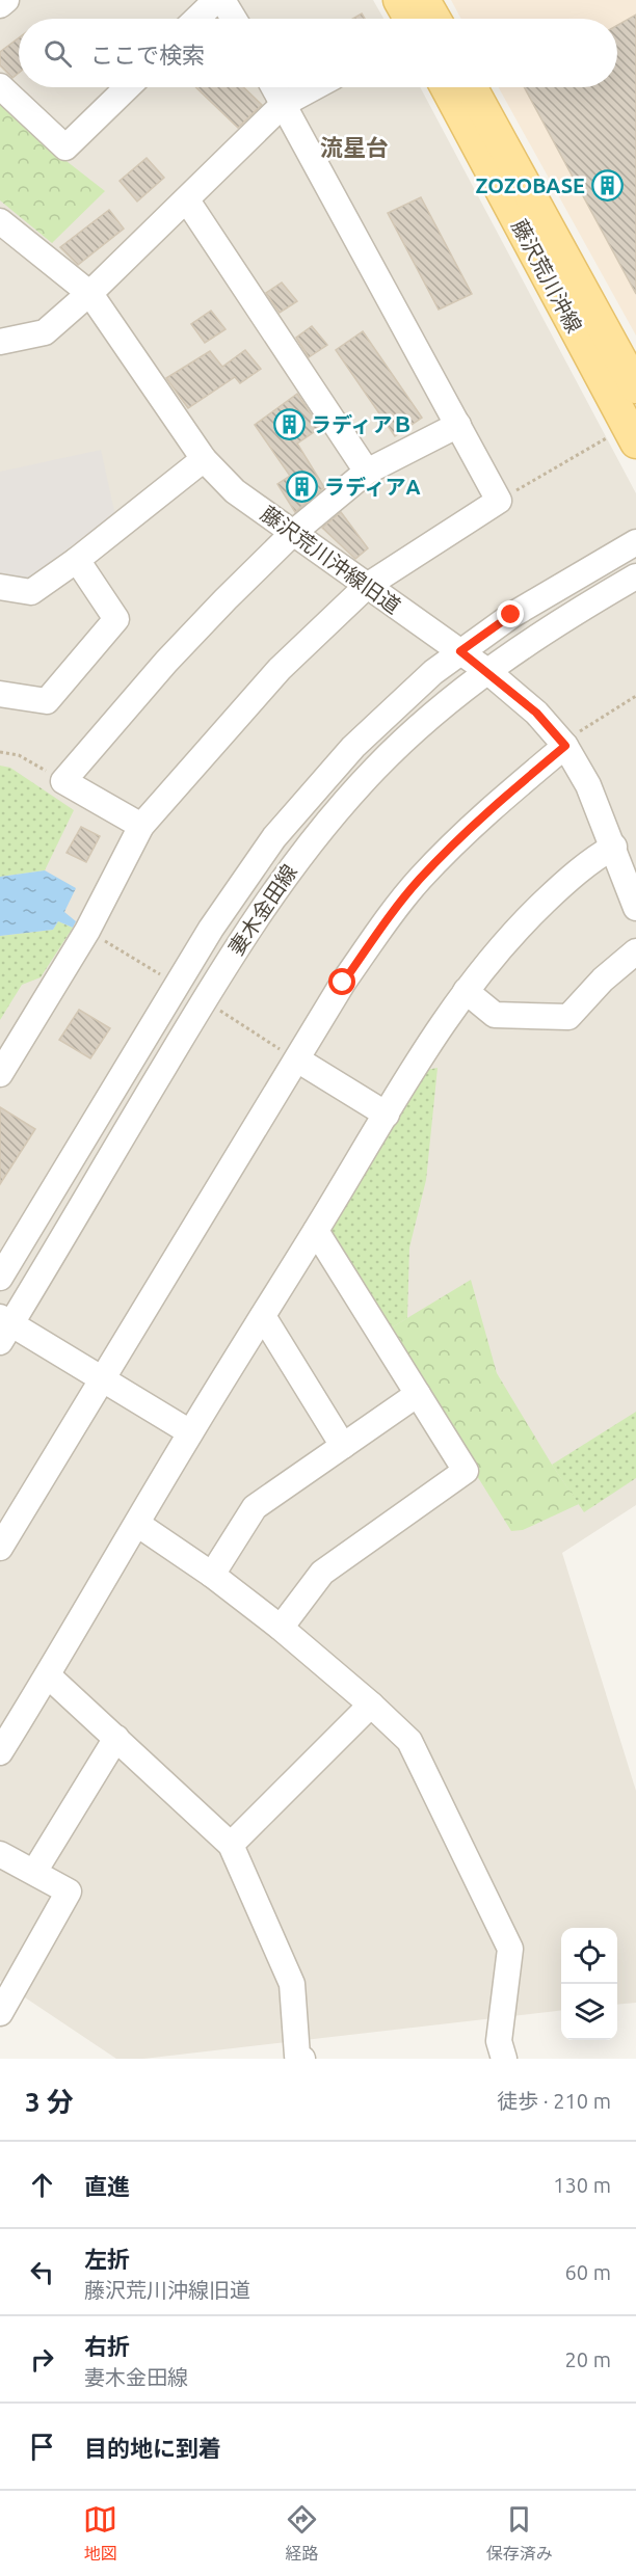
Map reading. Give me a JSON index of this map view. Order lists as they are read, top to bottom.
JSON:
{
  "streets": {
    "main road": ["藤沢荒川沖線"],
    "street": ["藤沢荒川沖線旧道", "妻木金田線"]
  },
  "crossings": [
    ["藤沢荒川沖線旧道", "妻木金田線"]
  ],
  "districts": ["流星台"],
  "places": {
    "building": ["ZOZOBASE", "ラディアＢ", "ラディアA"]
  },
  "page": {
    "search": "ここで検索",
    "heading": ["3 分", "徒歩 · 210 m"],
    "list": [
      ["直進", "130 m"],
      ["左折", "藤沢荒川沖線旧道", "60 m"],
      ["右折", "妻木金田線", "20 m"],
      "目的地に到着"
    ],
    "nav": ["地図", "経路", "保存済み"]
  }
}
